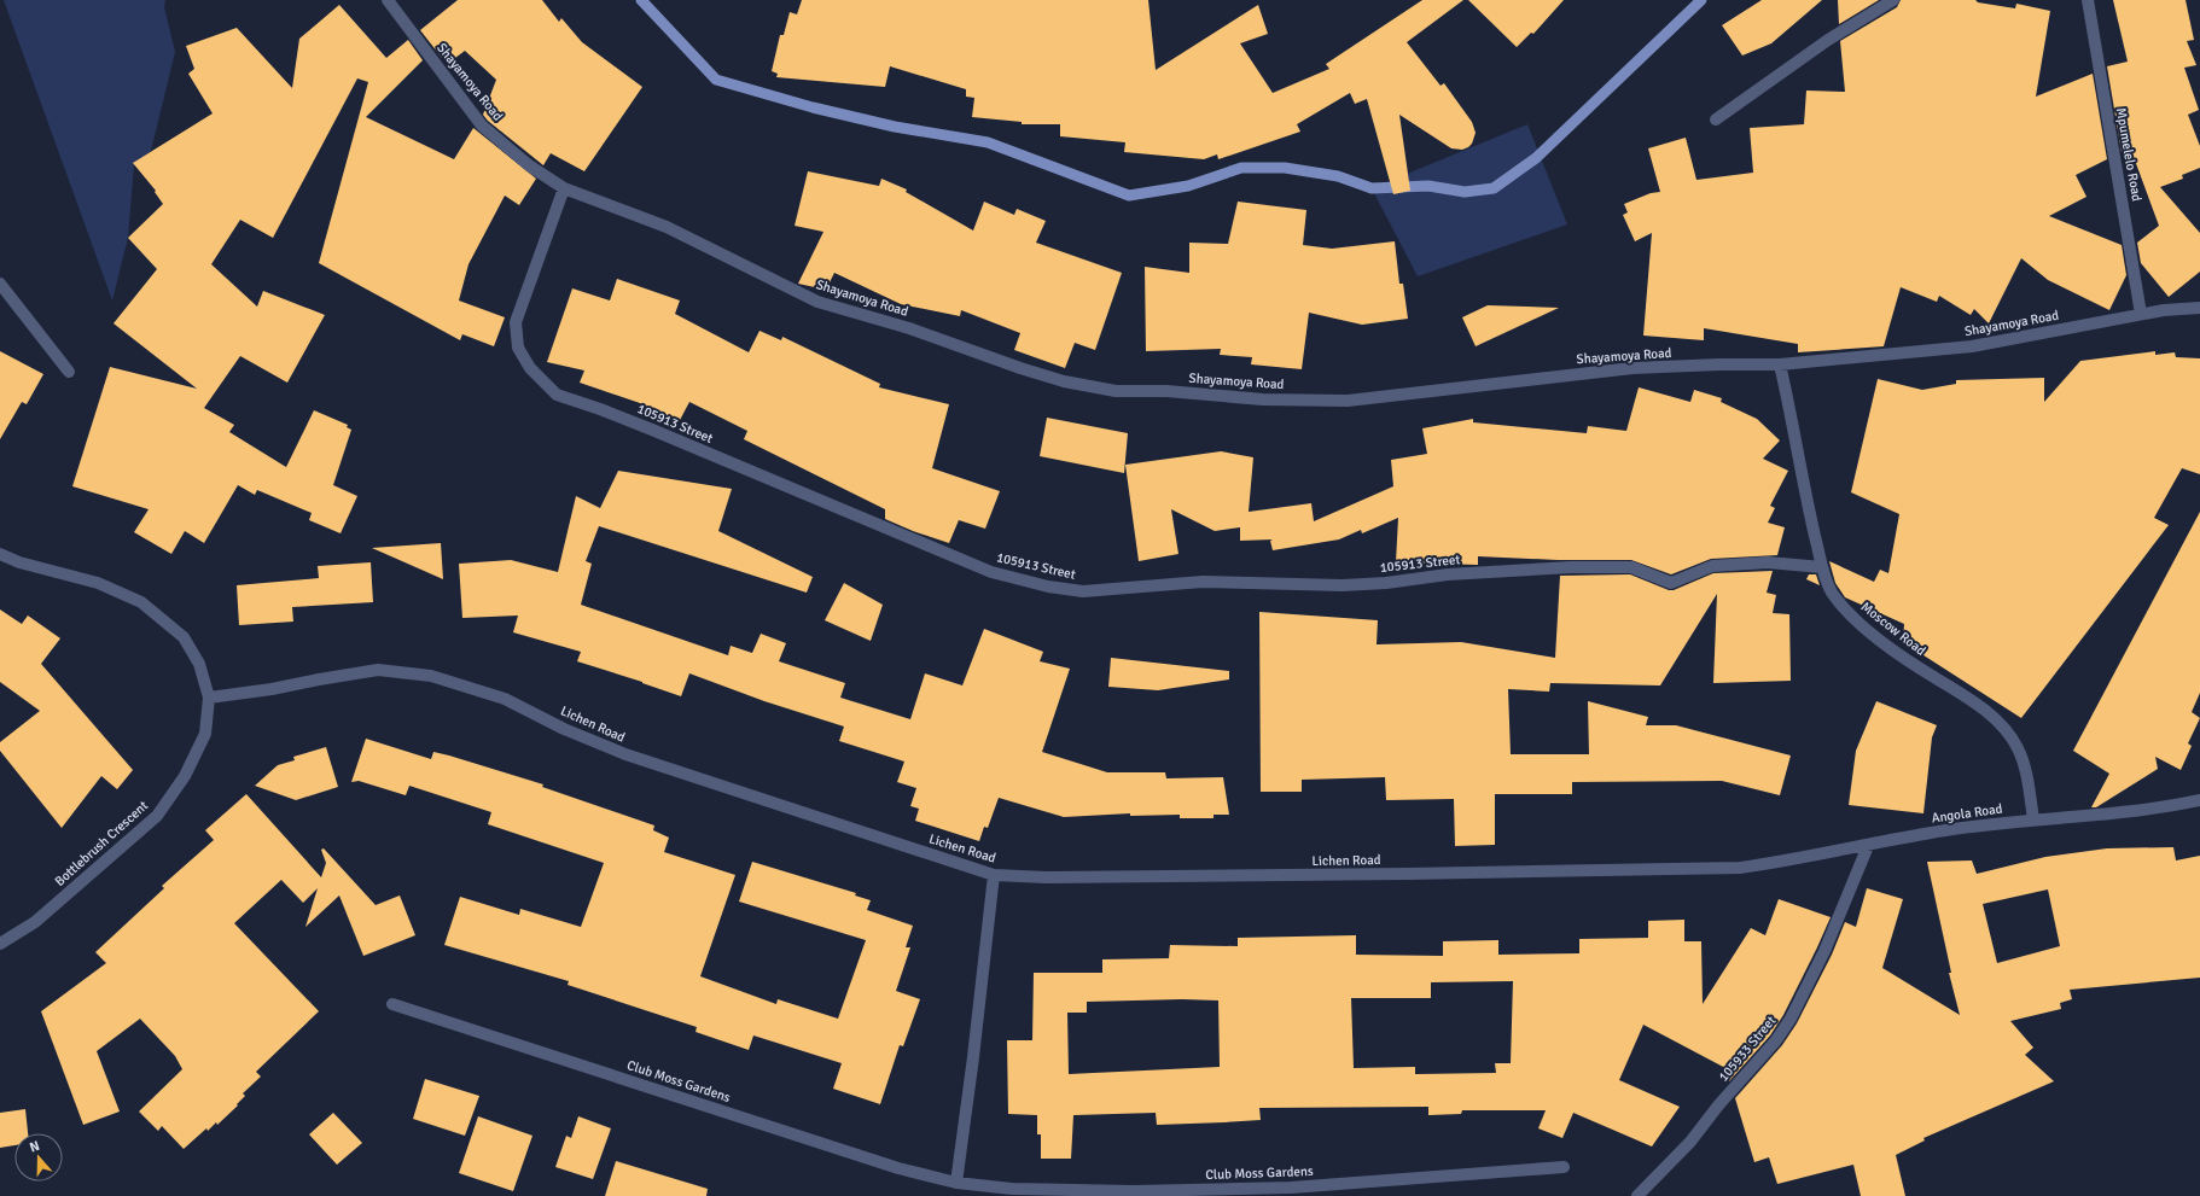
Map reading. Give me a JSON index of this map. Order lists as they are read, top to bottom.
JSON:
{
  "streets": {
    "street": [
      "Shayamoya Road",
      "Mpumelelo Road",
      "105913 Street",
      "Moscow Road",
      "Lichen Road",
      "Angola Road",
      "Bottlebrush Crescent",
      "105933 Street",
      "Club Moss Gardens"
    ]
  },
  "crossings": [
    ["Shayamoya Road", "Mpumelelo Road"],
    ["Shayamoya Road", "105913 Street"],
    ["Shayamoya Road", "Moscow Road"],
    ["105913 Street", "Moscow Road"],
    ["Moscow Road", "Angola Road"],
    ["Lichen Road", "Angola Road"],
    ["Lichen Road", "Bottlebrush Crescent"],
    ["Angola Road", "105933 Street"]
  ],
  "north": "top"
}
